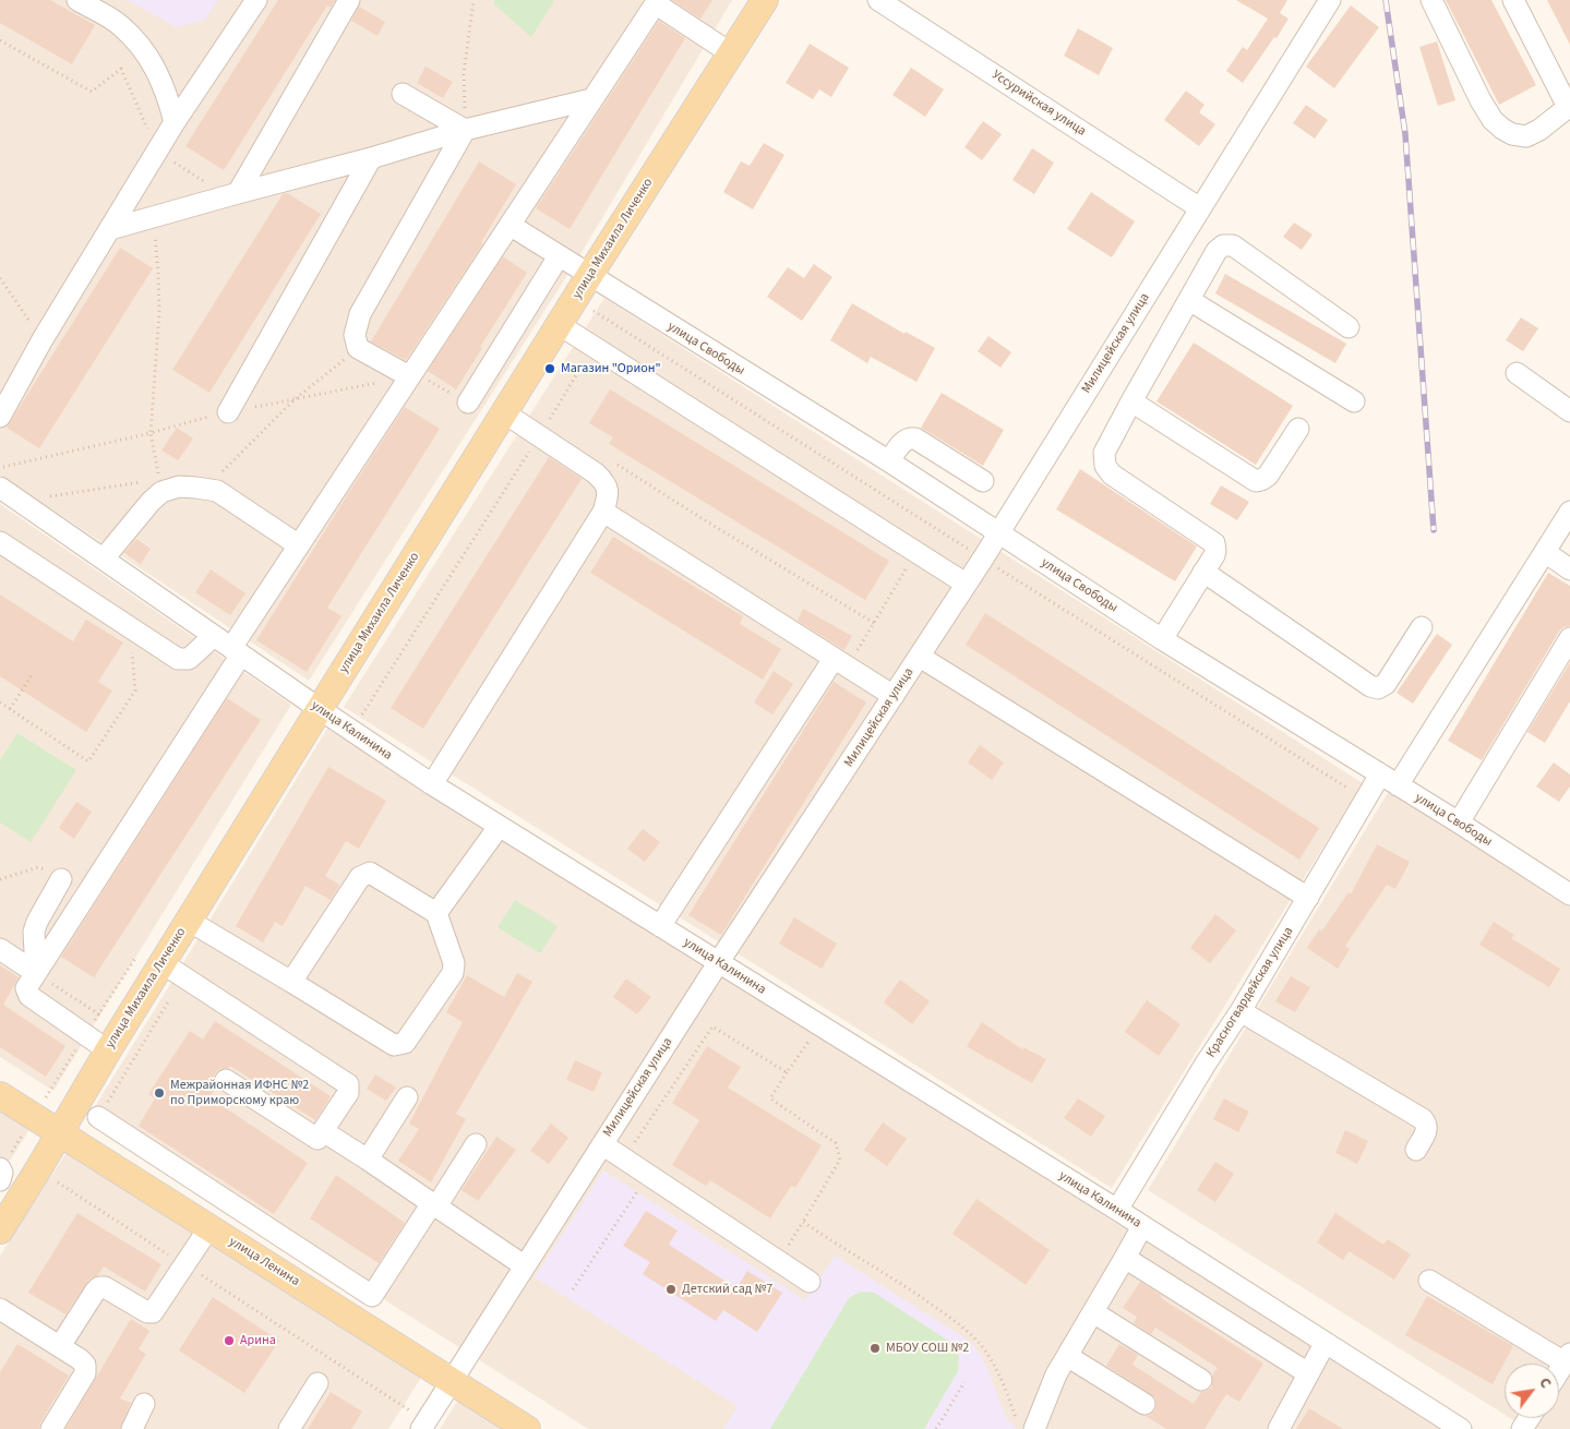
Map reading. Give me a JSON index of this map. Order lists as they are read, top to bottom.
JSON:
{
  "streets": {
    "main road": ["улица Михаила Личенко", "улица Ленина"],
    "street": [
      "Уссурийская улица",
      "Милицейская улица",
      "улица Свободы",
      "улица Калинина",
      "Красногвардейская улица"
    ]
  },
  "crossings": [
    ["Уссурийская улица", "Милицейская улица"],
    ["улица Михаила Личенко", "улица Свободы"],
    ["улица Михаила Личенко", "улица Калинина"],
    ["улица Михаила Личенко", "улица Ленина"],
    ["Милицейская улица", "улица Свободы"],
    ["Милицейская улица", "улица Калинина"],
    ["Милицейская улица", "улица Ленина"],
    ["улица Свободы", "Красногвардейская улица"],
    ["улица Калинина", "Красногвардейская улица"]
  ],
  "places": [
    "Магазин \"Орион\"",
    "Межрайонная ИФНС №2 по Приморскому краю",
    "Детский сад №7",
    "Арина",
    "МБОУ СОШ №2"
  ],
  "north": "top right"
}
